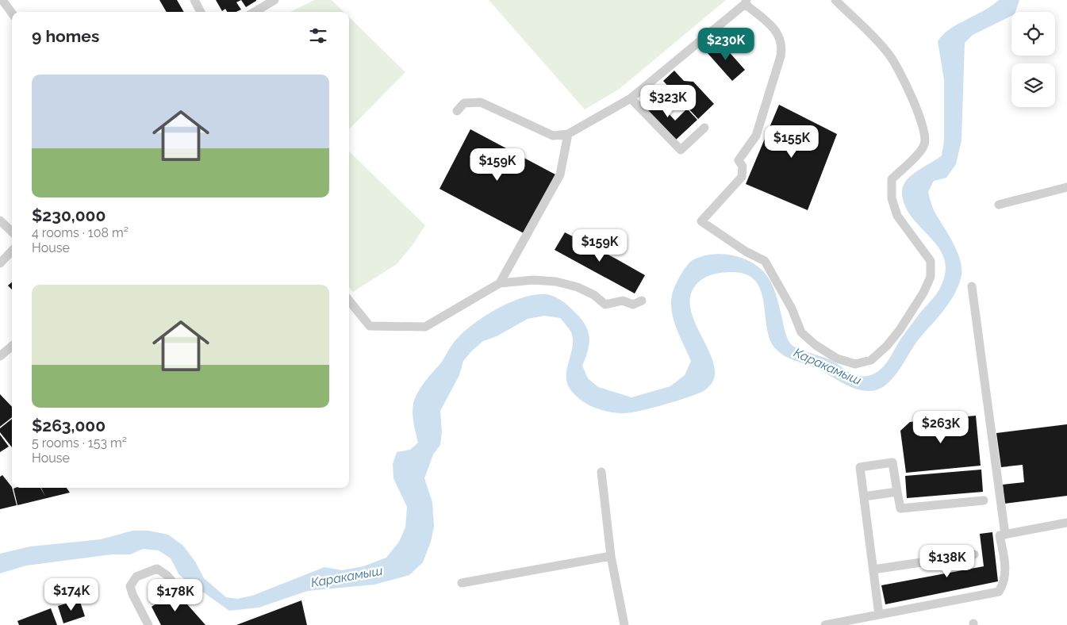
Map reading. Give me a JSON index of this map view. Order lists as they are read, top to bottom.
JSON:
{
  "water": ["Каракамыш"],
  "page": {
    "heading": "9 homes",
    "price": [
      "$230K",
      "$323K",
      "$155K",
      "$159K",
      "$159K",
      "$263K",
      "$138K",
      "$174K",
      "$178K"
    ],
    "list": [
      {
        "name": "$230,000",
        "note": "4 rooms · 108 m² · House"
      },
      {
        "name": "$263,000",
        "note": "5 rooms · 153 m² · House"
      }
    ]
  }
}
